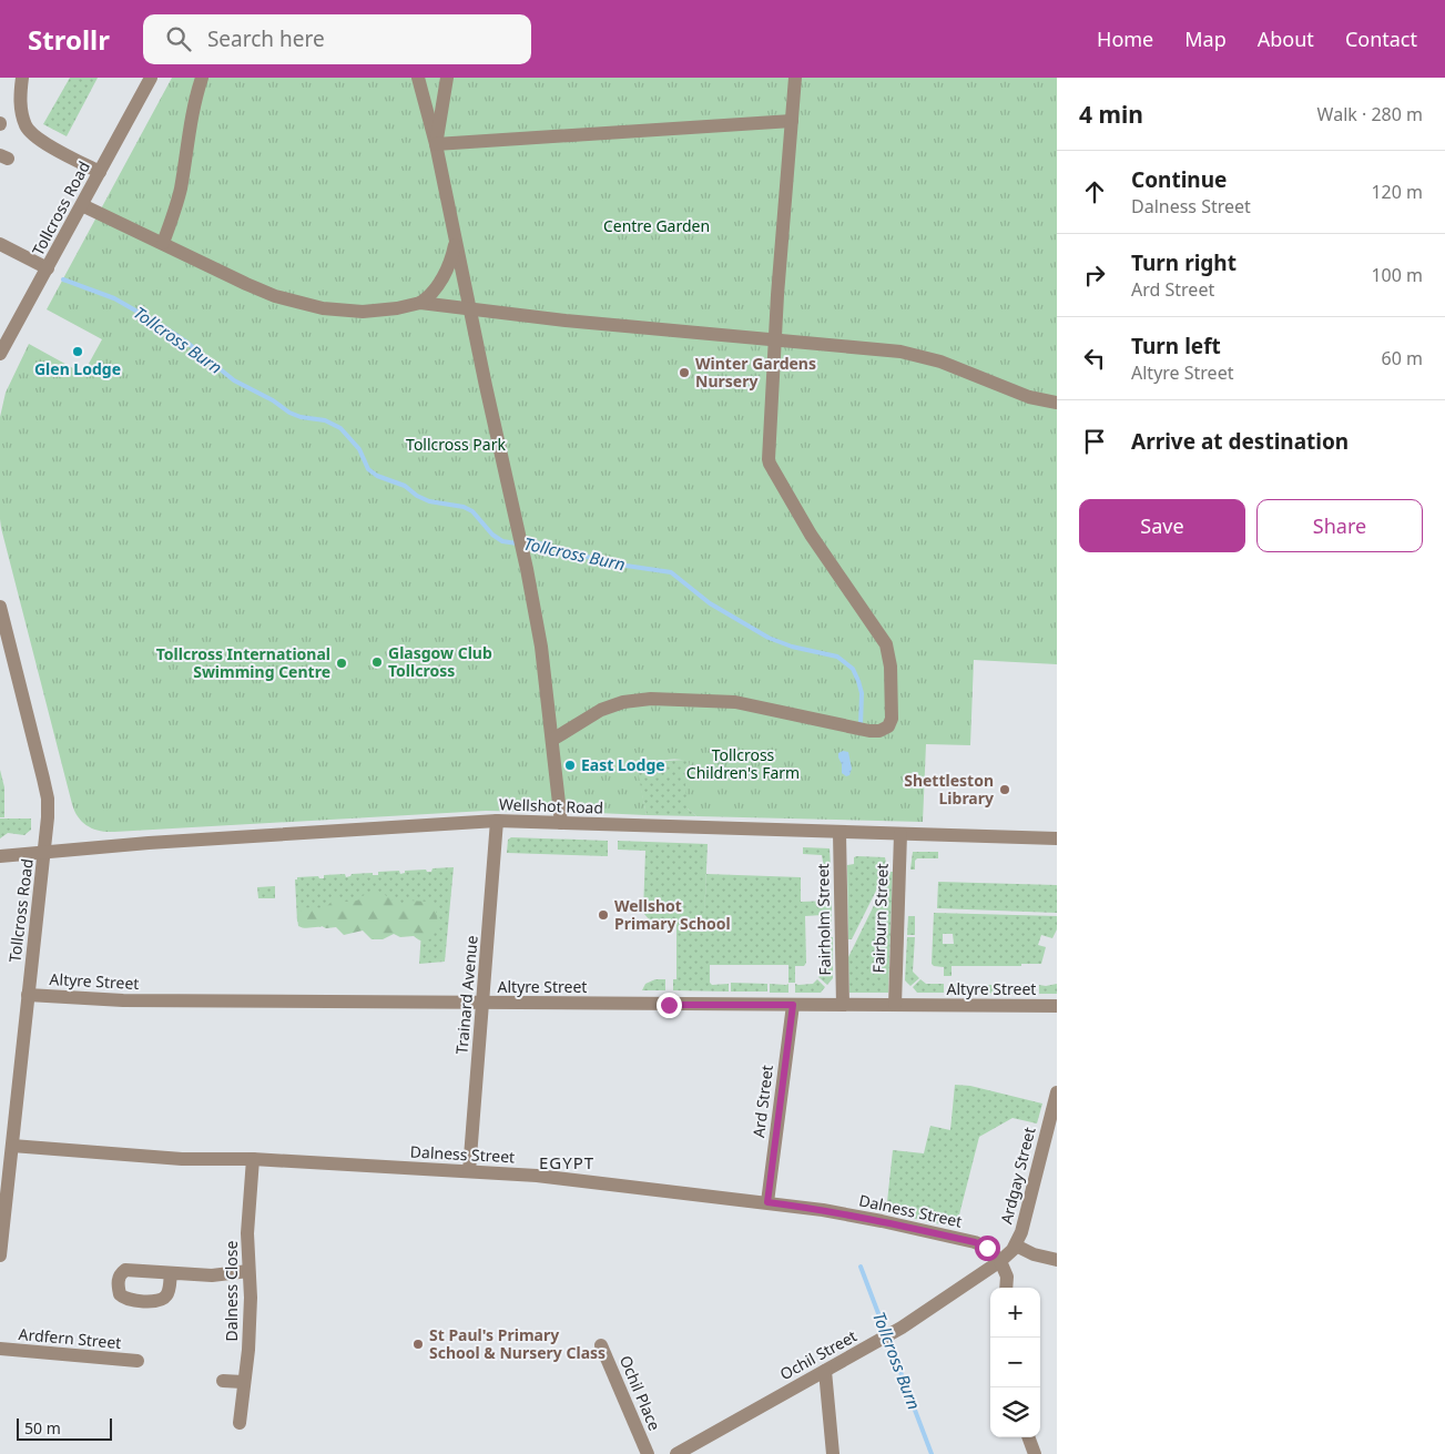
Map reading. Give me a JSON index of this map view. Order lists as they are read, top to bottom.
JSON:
{
  "streets": {
    "street": [
      "Tollcross Road",
      "Wellshot Road",
      "Fairburn Street",
      "Fairholm Street",
      "Altyre Street",
      "Trainard Avenue",
      "Ard Street",
      "Dalness Street",
      "Ardgay Street",
      "Dalness Close",
      "Ardfern Street",
      "Ochil Street",
      "Ochil Place"
    ]
  },
  "crossings": [
    ["Tollcross Road", "Wellshot Road"],
    ["Tollcross Road", "Altyre Street"],
    ["Tollcross Road", "Dalness Street"],
    ["Wellshot Road", "Fairburn Street"],
    ["Wellshot Road", "Fairholm Street"],
    ["Wellshot Road", "Trainard Avenue"],
    ["Fairburn Street", "Altyre Street"],
    ["Fairholm Street", "Altyre Street"],
    ["Altyre Street", "Trainard Avenue"],
    ["Altyre Street", "Ard Street"],
    ["Trainard Avenue", "Dalness Street"],
    ["Ard Street", "Dalness Street"],
    ["Dalness Street", "Ardgay Street"],
    ["Dalness Street", "Dalness Close"],
    ["Dalness Street", "Ochil Street"],
    ["Ardgay Street", "Ochil Street"]
  ],
  "districts": ["EGYPT"],
  "water": ["Tollcross Burn"],
  "parks": ["Centre Garden", "Tollcross Park", "Tollcross Children's Farm"],
  "places": [
    "Glen Lodge",
    "Winter Gardens Nursery",
    "Glasgow Club Tollcross",
    "Tollcross International Swimming Centre",
    "East Lodge",
    "Shettleston Library",
    "Wellshot Primary School",
    "St Paul's Primary School & Nursery Class"
  ],
  "scale_bar": "50 m",
  "page": {
    "header": "Strollr",
    "search": "Search here",
    "nav": [
      "Home",
      "Map",
      "About",
      "Contact"
    ],
    "heading": ["4 min", "Walk · 280 m"],
    "list": [
      ["Continue", "Dalness Street", "120 m"],
      ["Turn right", "Ard Street", "100 m"],
      ["Turn left", "Altyre Street", "60 m"],
      "Arrive at destination"
    ],
    "buttons": ["Save", "Share"],
    "map_buttons": ["+", "−"],
    "scale": "50 m"
  }
}
